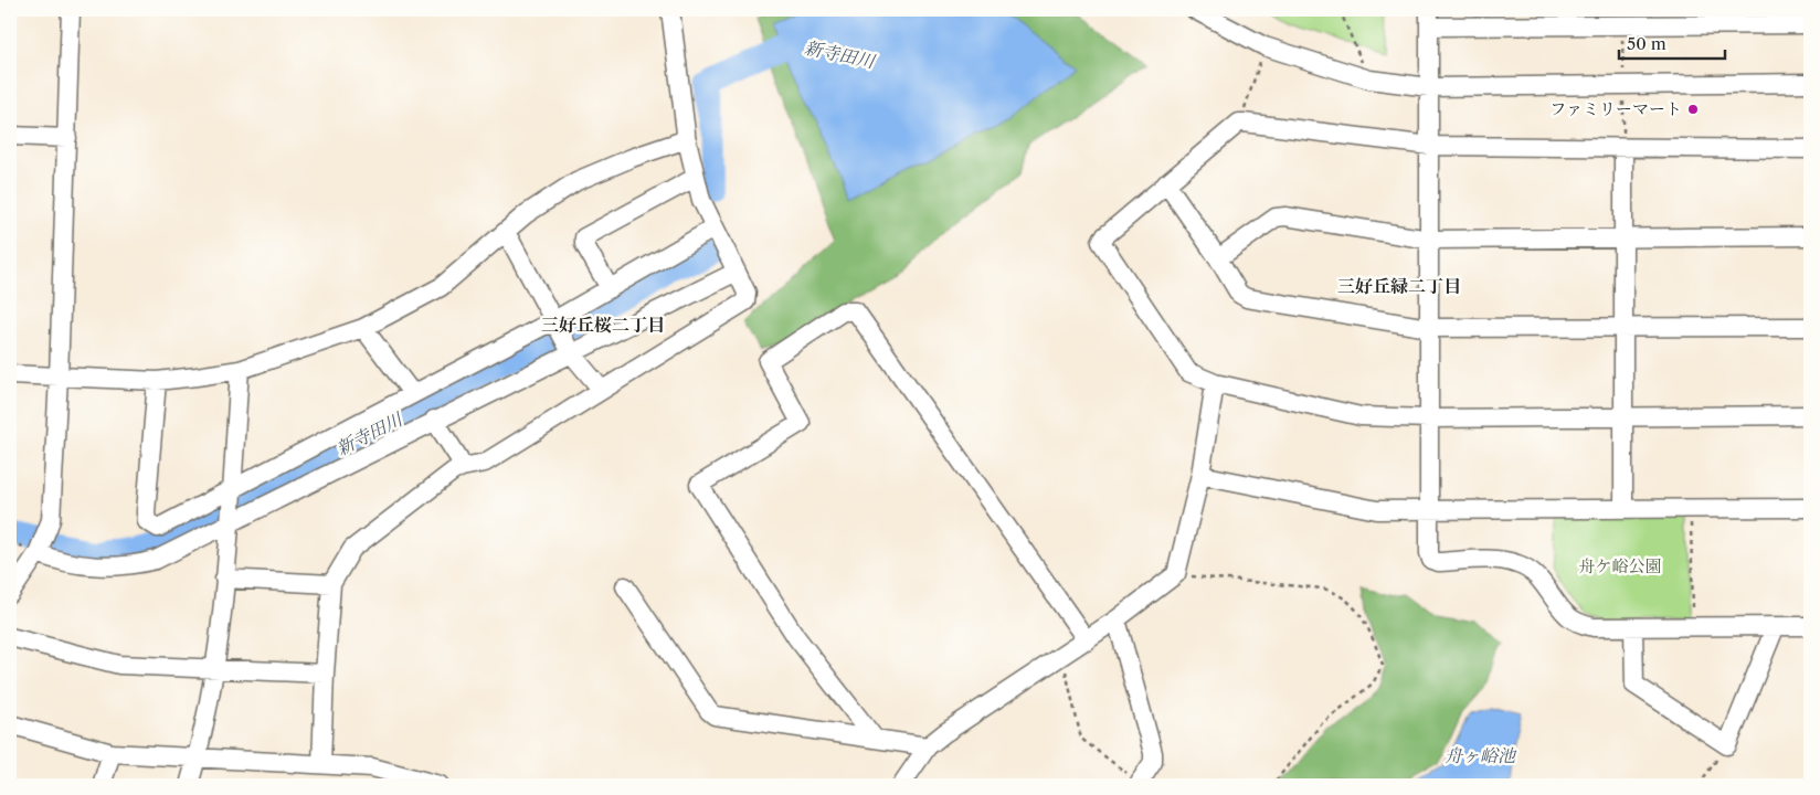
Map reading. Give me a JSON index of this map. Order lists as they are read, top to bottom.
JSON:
{
  "districts": ["三好丘緑二丁目", "三好丘桜二丁目"],
  "water": ["新寺田川", "舟ヶ峪池"],
  "parks": ["舟ケ峪公園"],
  "places": ["ファミリーマート"],
  "scale_bar": "50 m"
}
